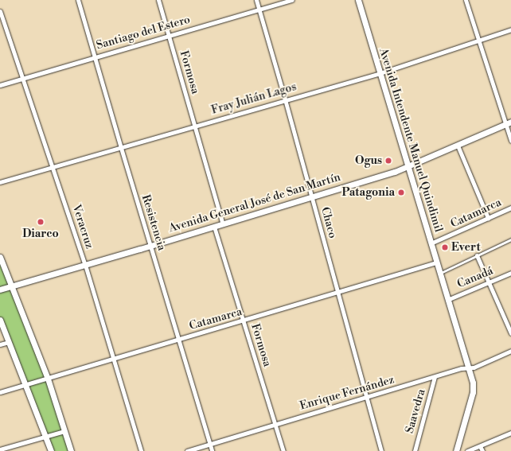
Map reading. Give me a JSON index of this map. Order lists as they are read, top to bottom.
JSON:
{
  "streets": {
    "main road": ["Avenida Intendente Manuel Quindimil", "Avenida General José de San Martín"],
    "street": [
      "Santiago del Estero",
      "Formosa",
      "Fray Julián Lagos",
      "Catamarca",
      "Resistencia",
      "Chaco",
      "Veracruz",
      "Canadá",
      "Enrique Fernández",
      "Saavedra"
    ]
  },
  "crossings": [
    ["Santiago del Estero", "Formosa"],
    ["Santiago del Estero", "Resistencia"],
    ["Santiago del Estero", "Chaco"],
    ["Santiago del Estero", "Veracruz"],
    ["Formosa", "Fray Julián Lagos"],
    ["Formosa", "Avenida General José de San Martín"],
    ["Formosa", "Catamarca"],
    ["Formosa", "Enrique Fernández"],
    ["Fray Julián Lagos", "Avenida Intendente Manuel Quindimil"],
    ["Fray Julián Lagos", "Resistencia"],
    ["Fray Julián Lagos", "Chaco"],
    ["Fray Julián Lagos", "Veracruz"],
    ["Avenida Intendente Manuel Quindimil", "Avenida General José de San Martín"],
    ["Avenida Intendente Manuel Quindimil", "Catamarca"],
    ["Avenida Intendente Manuel Quindimil", "Canadá"],
    ["Avenida Intendente Manuel Quindimil", "Enrique Fernández"],
    ["Avenida General José de San Martín", "Resistencia"],
    ["Avenida General José de San Martín", "Chaco"],
    ["Avenida General José de San Martín", "Veracruz"],
    ["Catamarca", "Resistencia"],
    ["Catamarca", "Chaco"],
    ["Catamarca", "Veracruz"],
    ["Resistencia", "Enrique Fernández"],
    ["Chaco", "Enrique Fernández"],
    ["Enrique Fernández", "Saavedra"]
  ],
  "places": [
    "Ogus",
    "Patagonia",
    "Diarco",
    "Evert"
  ]
}
